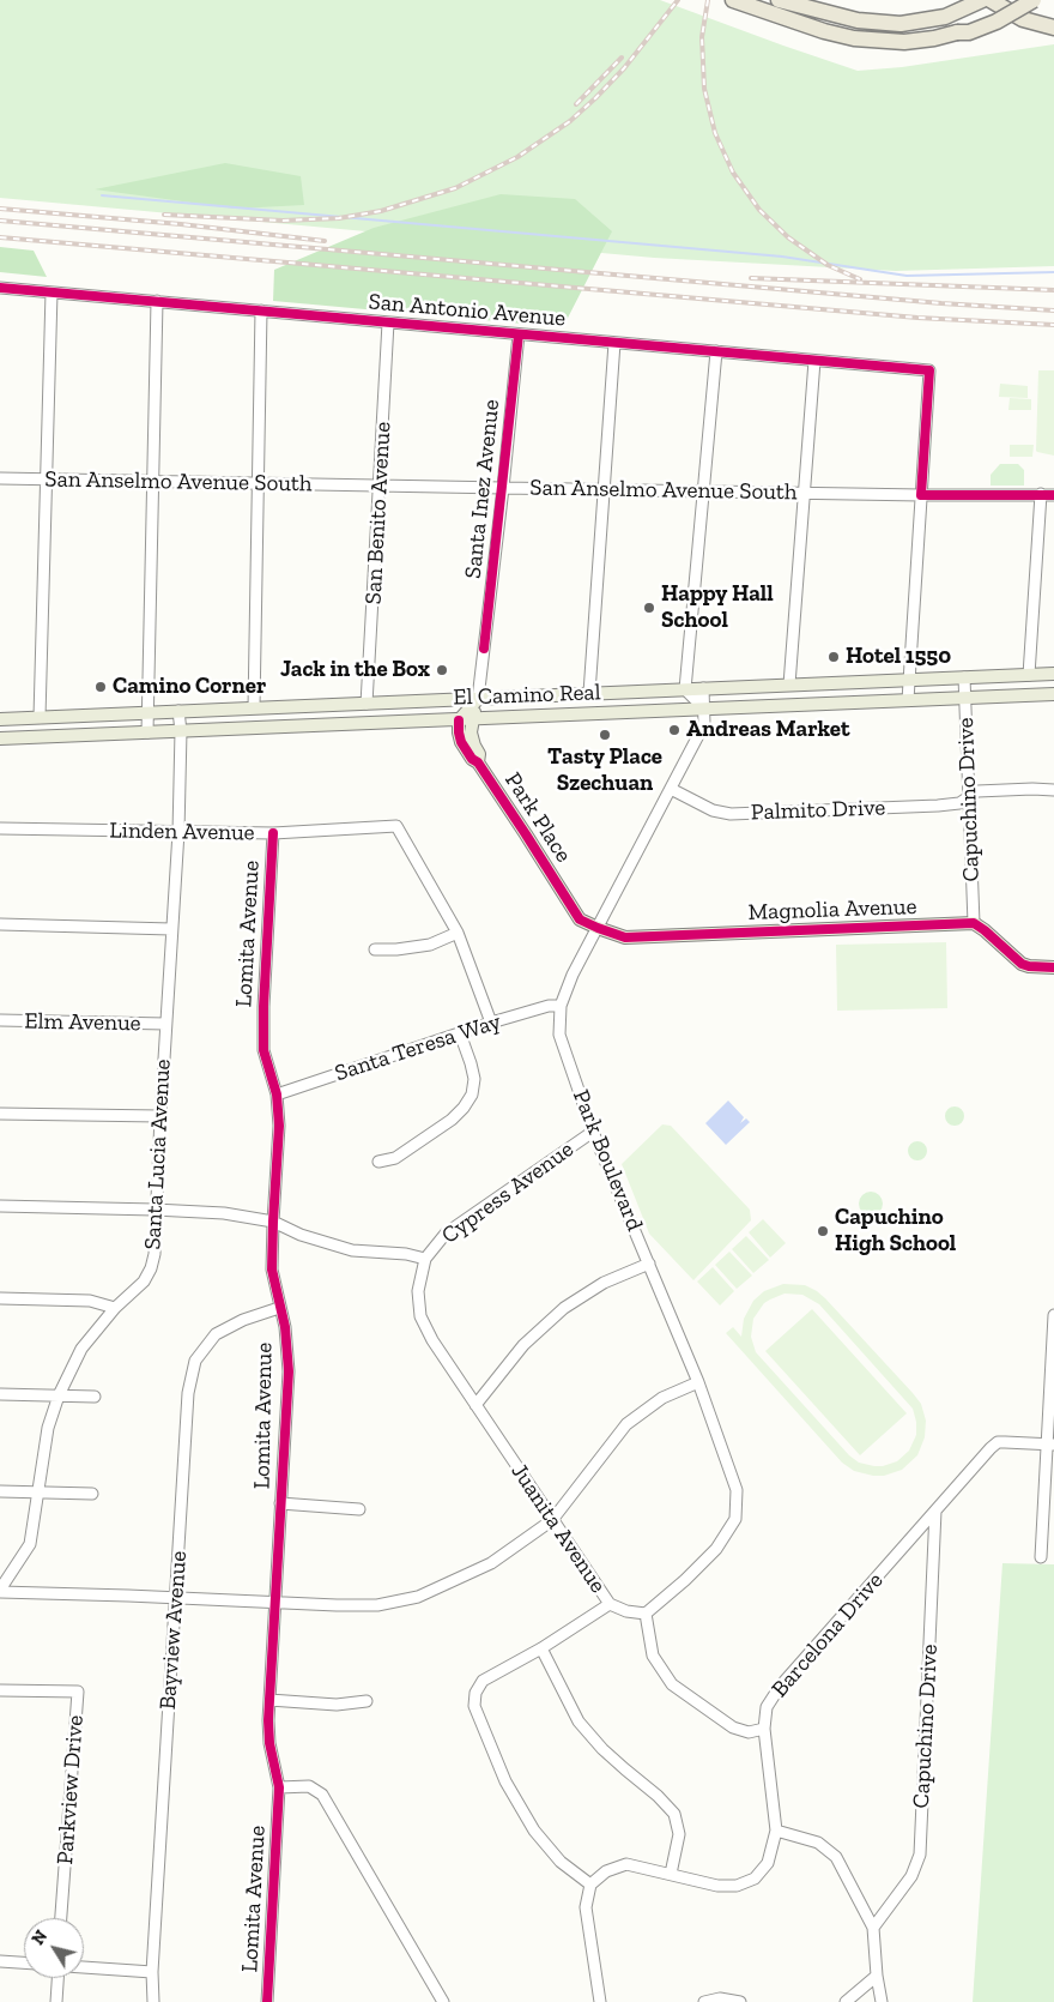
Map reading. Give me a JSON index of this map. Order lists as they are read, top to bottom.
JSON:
{
  "streets": {
    "main road": ["El Camino Real", "Park Place", "Magnolia Avenue"],
    "street": [
      "San Antonio Avenue",
      "San Anselmo Avenue South",
      "Santa Inez Avenue",
      "San Benito Avenue",
      "Capuchino Drive",
      "Palmito Drive",
      "Linden Avenue",
      "Lomita Avenue",
      "Elm Avenue",
      "Santa Teresa Way",
      "Santa Lucia Avenue",
      "Park Boulevard",
      "Cypress Avenue",
      "Juanita Avenue",
      "Bayview Avenue",
      "Barcelona Drive",
      "Parkview Drive"
    ]
  },
  "crossings": [
    ["San Antonio Avenue", "San Anselmo Avenue South"],
    ["San Antonio Avenue", "Santa Inez Avenue"],
    ["San Antonio Avenue", "San Benito Avenue"],
    ["San Anselmo Avenue South", "Santa Inez Avenue"],
    ["San Anselmo Avenue South", "San Benito Avenue"],
    ["Santa Inez Avenue", "El Camino Real"],
    ["Santa Inez Avenue", "Park Place"],
    ["San Benito Avenue", "El Camino Real"],
    ["El Camino Real", "Capuchino Drive"],
    ["El Camino Real", "Park Place"],
    ["El Camino Real", "Santa Lucia Avenue"],
    ["El Camino Real", "Park Boulevard"],
    ["Capuchino Drive", "Palmito Drive"],
    ["Capuchino Drive", "Magnolia Avenue"],
    ["Capuchino Drive", "Barcelona Drive"],
    ["Palmito Drive", "Park Boulevard"],
    ["Park Place", "Magnolia Avenue"],
    ["Park Place", "Park Boulevard"],
    ["Linden Avenue", "Lomita Avenue"],
    ["Linden Avenue", "Santa Teresa Way"],
    ["Linden Avenue", "Santa Lucia Avenue"],
    ["Magnolia Avenue", "Park Boulevard"],
    ["Lomita Avenue", "Santa Teresa Way"],
    ["Lomita Avenue", "Cypress Avenue"],
    ["Lomita Avenue", "Bayview Avenue"],
    ["Elm Avenue", "Santa Lucia Avenue"],
    ["Santa Teresa Way", "Park Boulevard"],
    ["Santa Lucia Avenue", "Cypress Avenue"],
    ["Park Boulevard", "Cypress Avenue"],
    ["Park Boulevard", "Juanita Avenue"],
    ["Cypress Avenue", "Juanita Avenue"]
  ],
  "places": [
    "Happy Hall School",
    "Hotel 1550",
    "Jack in the Box",
    "Camino Corner",
    "Andreas Market",
    "Tasty Place Szechuan",
    "Capuchino High School"
  ],
  "north": "top left"
}
